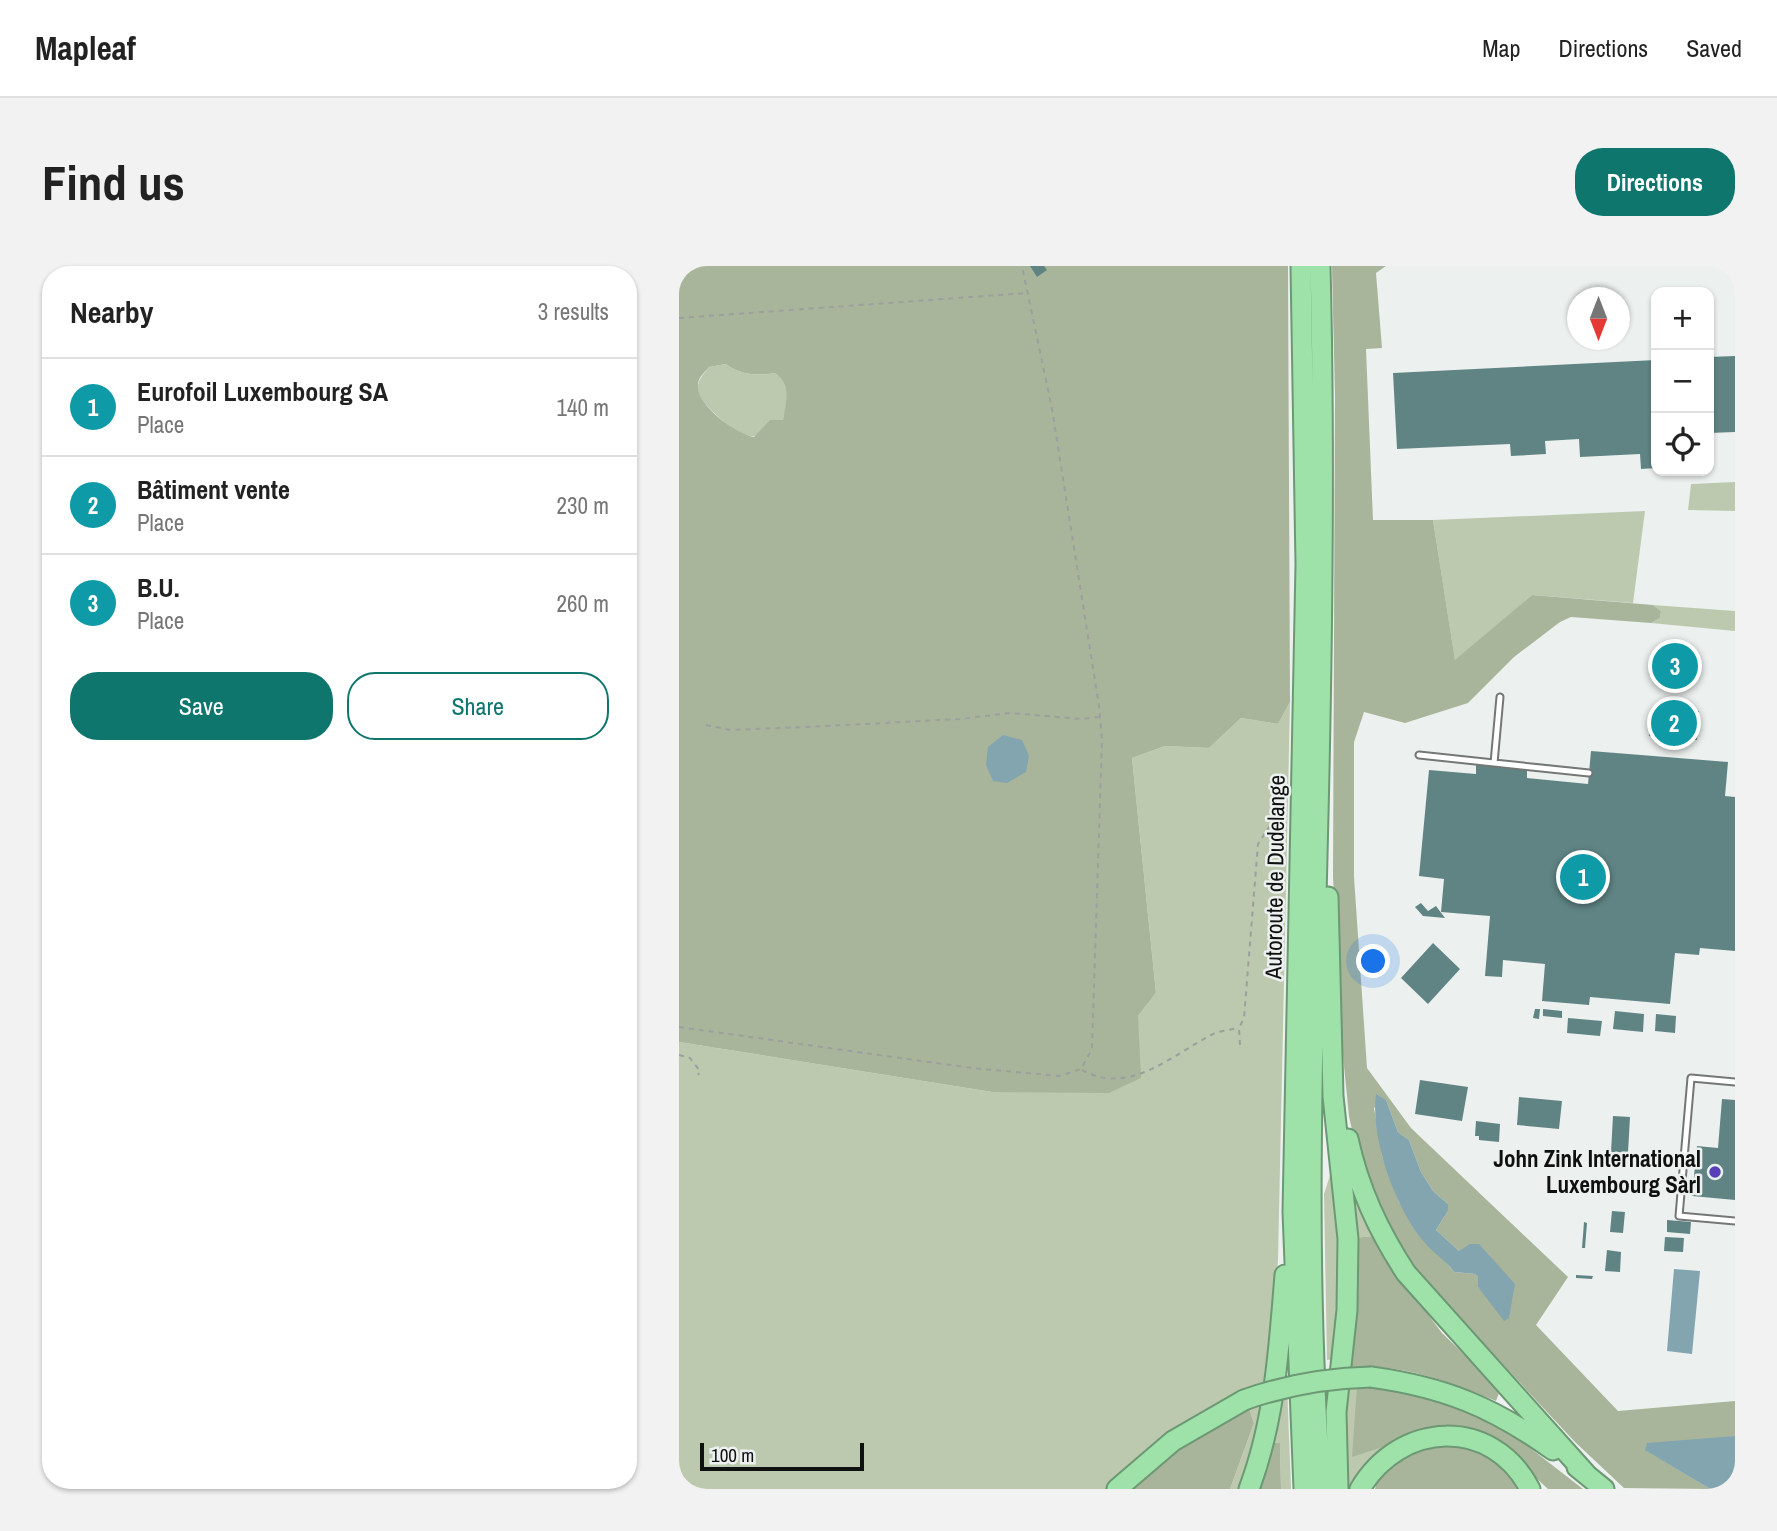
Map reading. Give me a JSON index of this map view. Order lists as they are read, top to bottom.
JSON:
{
  "streets": {
    "highway": ["Autoroute de Dudelange"]
  },
  "places": ["John Zink International Luxembourg Sàrl"],
  "scale_bar": "100 m",
  "north": "bottom",
  "page": {
    "header": "Mapleaf",
    "nav": ["Map", "Directions", "Saved"],
    "buttons": [
      "Directions",
      ["Save", "Share"]
    ],
    "title": "Find us",
    "heading": ["Nearby", "3 results"],
    "map_buttons": ["+", "−"],
    "list": [
      {
        "mark": "1",
        "name": "Eurofoil Luxembourg SA",
        "note": "Place",
        "value": "140 m"
      },
      {
        "mark": "2",
        "name": "Bâtiment vente",
        "note": "Place",
        "value": "230 m"
      },
      {
        "mark": "3",
        "name": "B.U.",
        "note": "Place",
        "value": "260 m"
      }
    ],
    "pins": ["3", "2", "1"],
    "scale": "100 m"
  }
}
